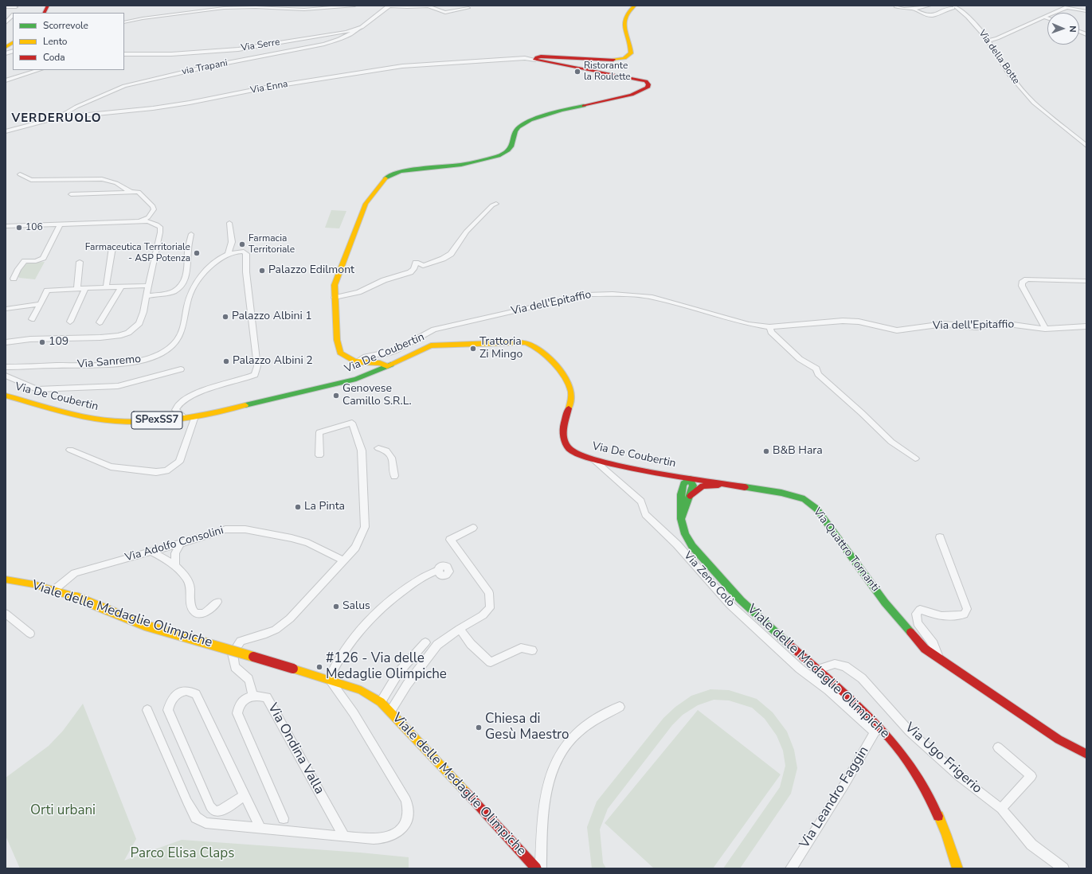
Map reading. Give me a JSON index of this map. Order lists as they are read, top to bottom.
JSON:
{
  "streets": {
    "main road": [
      "Via De Coubertin",
      "SPexSS7",
      "Via Quattro Tornanti",
      "Viale delle Medaglie Olimpiche"
    ],
    "street": [
      "Via Serre",
      "Via della Botte",
      "via Trapani",
      "Via Enna",
      "Via dell'Epitaffio",
      "Via Sanremo",
      "Via Adolfo Consolini",
      "Via Zeno Colò",
      "Via Ondina Valla",
      "Via Ugo Frigerio",
      "Via Leandro Faggin"
    ]
  },
  "crossings": [
    ["Via Serre", "via Trapani"],
    ["via Trapani", "Via Enna"],
    ["Via De Coubertin", "Via Sanremo"],
    ["Via De Coubertin", "Via Quattro Tornanti"],
    ["Via De Coubertin", "Via Zeno Colò"],
    ["Via Adolfo Consolini", "Viale delle Medaglie Olimpiche"],
    ["Via Zeno Colò", "Viale delle Medaglie Olimpiche"],
    ["Via Zeno Colò", "Via Leandro Faggin"],
    ["Viale delle Medaglie Olimpiche", "Via Ugo Frigerio"],
    ["Viale delle Medaglie Olimpiche", "Via Leandro Faggin"]
  ],
  "districts": ["VERDERUOLO"],
  "parks": ["Orti urbani", "Parco Elisa Claps"],
  "places": [
    "Ristorante la Roulette",
    "106",
    "Farmacia Territoriale",
    "Farmaceutica Territoriale - ASP Potenza",
    "Palazzo Edilmont",
    "Palazzo Albini 1",
    "109",
    "Trattoria Zi Mingo",
    "Palazzo Albini 2",
    "Genovese Camillo S.R.L.",
    "B&B Hara",
    "La Pinta",
    "Salus",
    "#126 - Via delle Medaglie Olimpiche",
    "Chiesa di Gesù Maestro"
  ],
  "legend": ["Scorrevole", "Lento", "Coda"],
  "north": "right"
}
